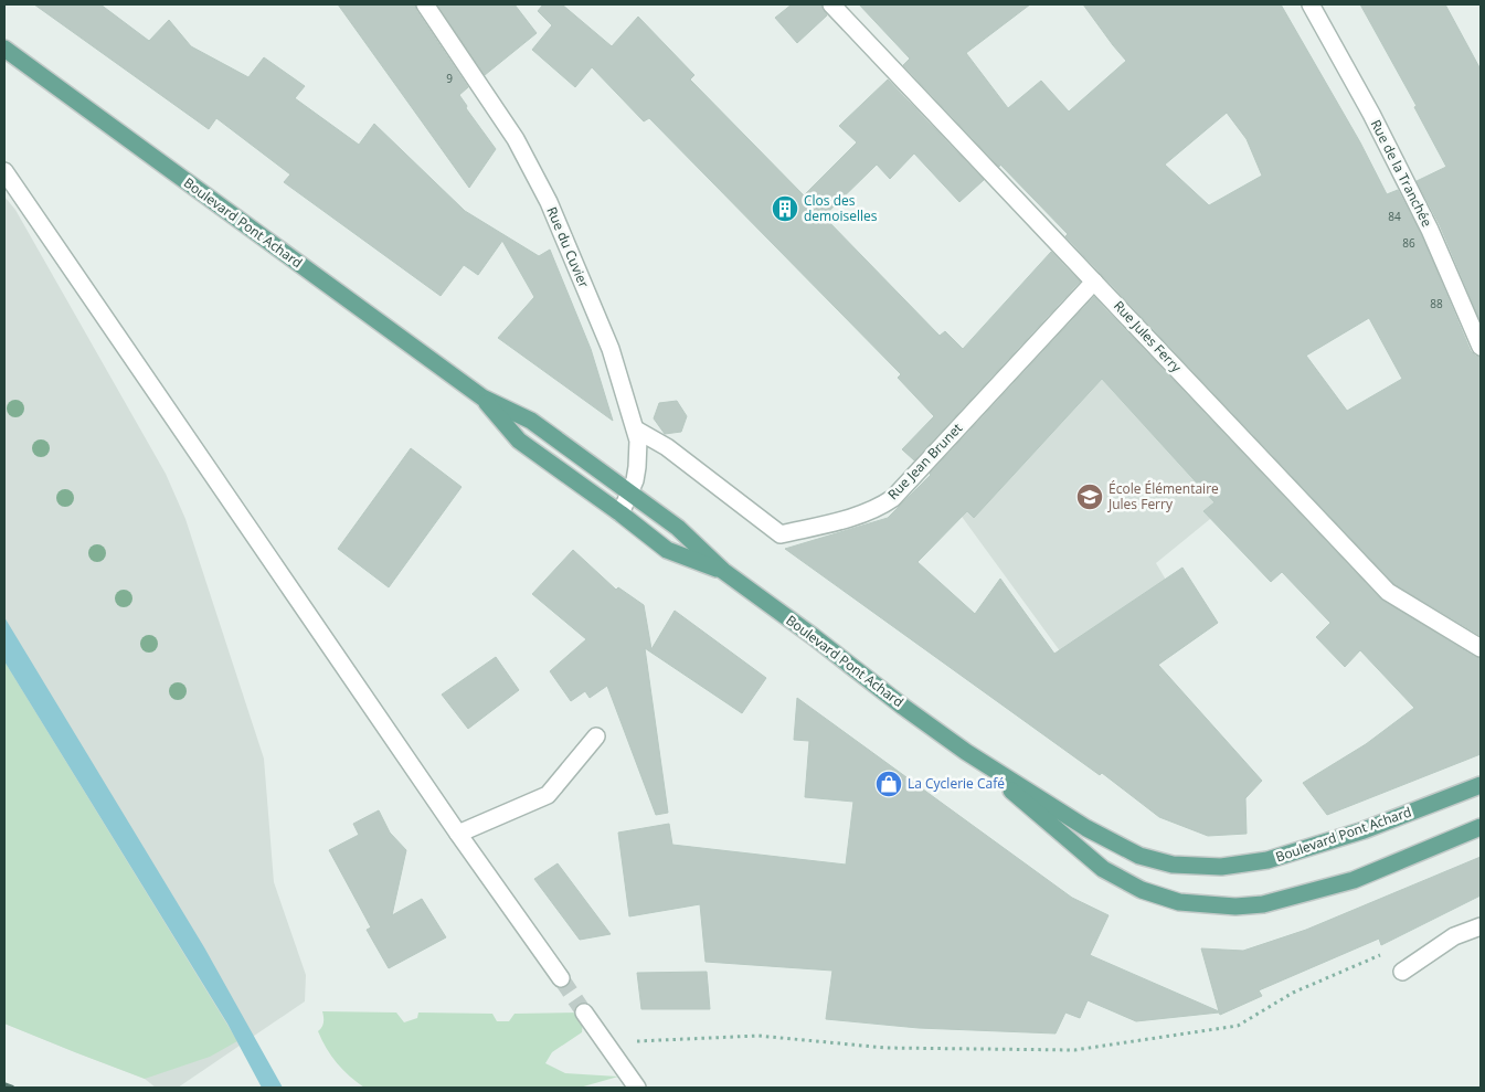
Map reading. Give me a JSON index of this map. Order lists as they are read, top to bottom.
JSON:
{
  "streets": {
    "main road": ["Boulevard Pont Achard"],
    "street": [
      "Rue de la Tranchée",
      "Rue du Cuvier",
      "Rue Jules Ferry",
      "Rue Jean Brunet"
    ]
  },
  "crossings": [
    ["Boulevard Pont Achard", "Rue du Cuvier"],
    ["Rue du Cuvier", "Rue Jean Brunet"],
    ["Rue Jules Ferry", "Rue Jean Brunet"]
  ],
  "places": {
    "building": ["Clos des demoiselles"],
    "school or university": ["École Élémentaire Jules Ferry"],
    "shop": ["La Cyclerie Café"]
  },
  "house_numbers": [
    "9",
    "84",
    "86",
    "88"
  ]
}
